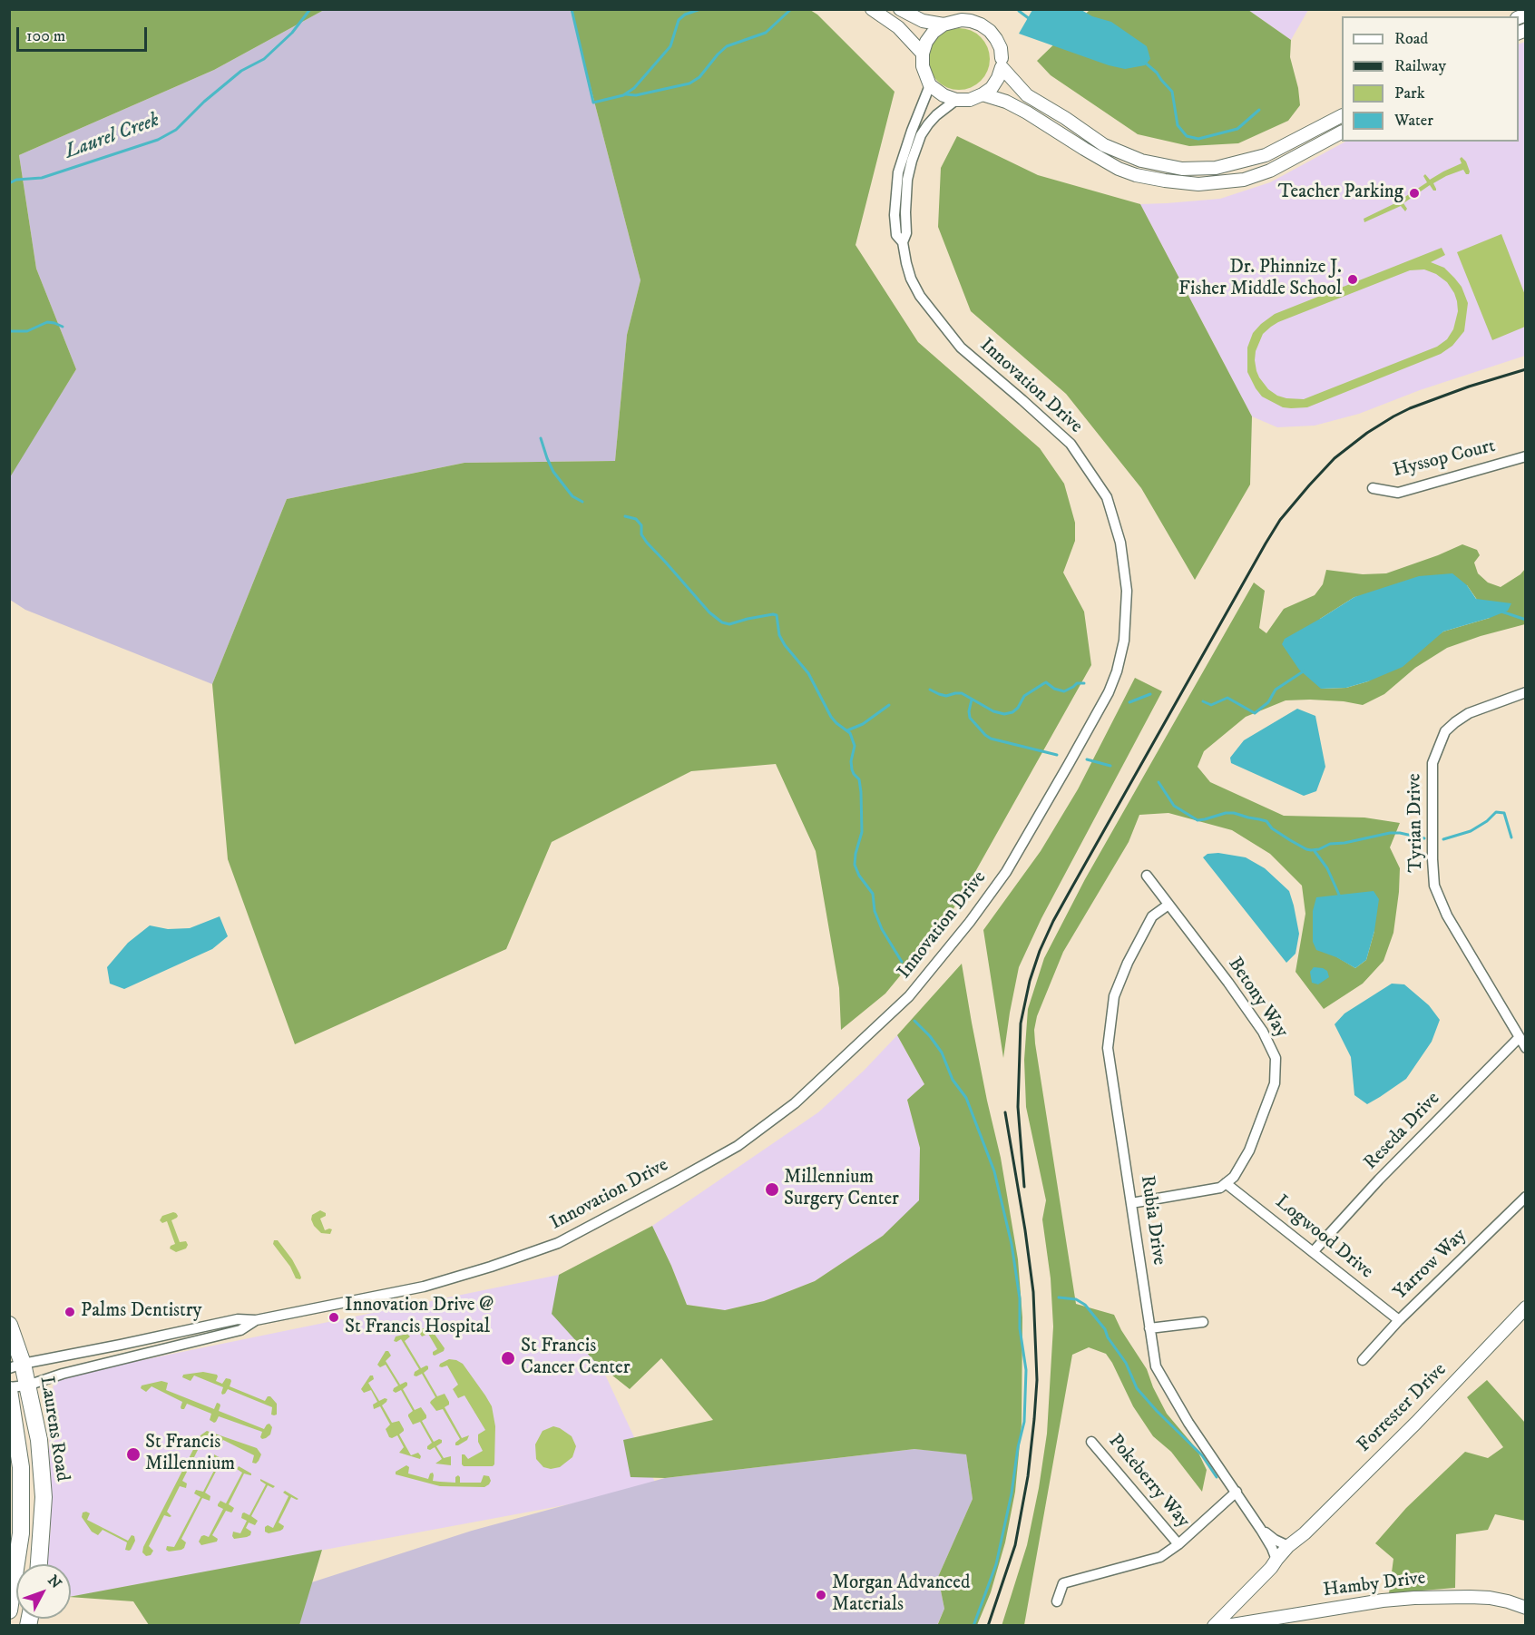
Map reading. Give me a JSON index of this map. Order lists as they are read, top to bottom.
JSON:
{
  "streets": {
    "main road": ["Laurens Road"],
    "street": [
      "Innovation Drive",
      "Hyssop Court",
      "Tyrian Drive",
      "Betony Way",
      "Reseda Drive",
      "Rubia Drive",
      "Logwood Drive",
      "Yarrow Way",
      "Forrester Drive",
      "Pokeberry Way",
      "Hamby Drive"
    ]
  },
  "crossings": [
    ["Innovation Drive", "Laurens Road"],
    ["Tyrian Drive", "Reseda Drive"],
    ["Betony Way", "Rubia Drive"],
    ["Betony Way", "Logwood Drive"],
    ["Reseda Drive", "Logwood Drive"],
    ["Rubia Drive", "Forrester Drive"],
    ["Logwood Drive", "Yarrow Way"]
  ],
  "water": ["Laurel Creek"],
  "places": [
    "Teacher Parking",
    "Dr. Phinnize J. Fisher Middle School",
    "Millennium Surgery Center",
    "Palms Dentistry",
    "Innovation Drive @ St Francis Hospital",
    "St Francis Cancer Center",
    "St Francis Millennium",
    "Morgan Advanced Materials"
  ],
  "legend": [
    "Road",
    "Railway",
    "Park",
    "Water"
  ],
  "scale_bar": "100 m",
  "north": "top right"
}
